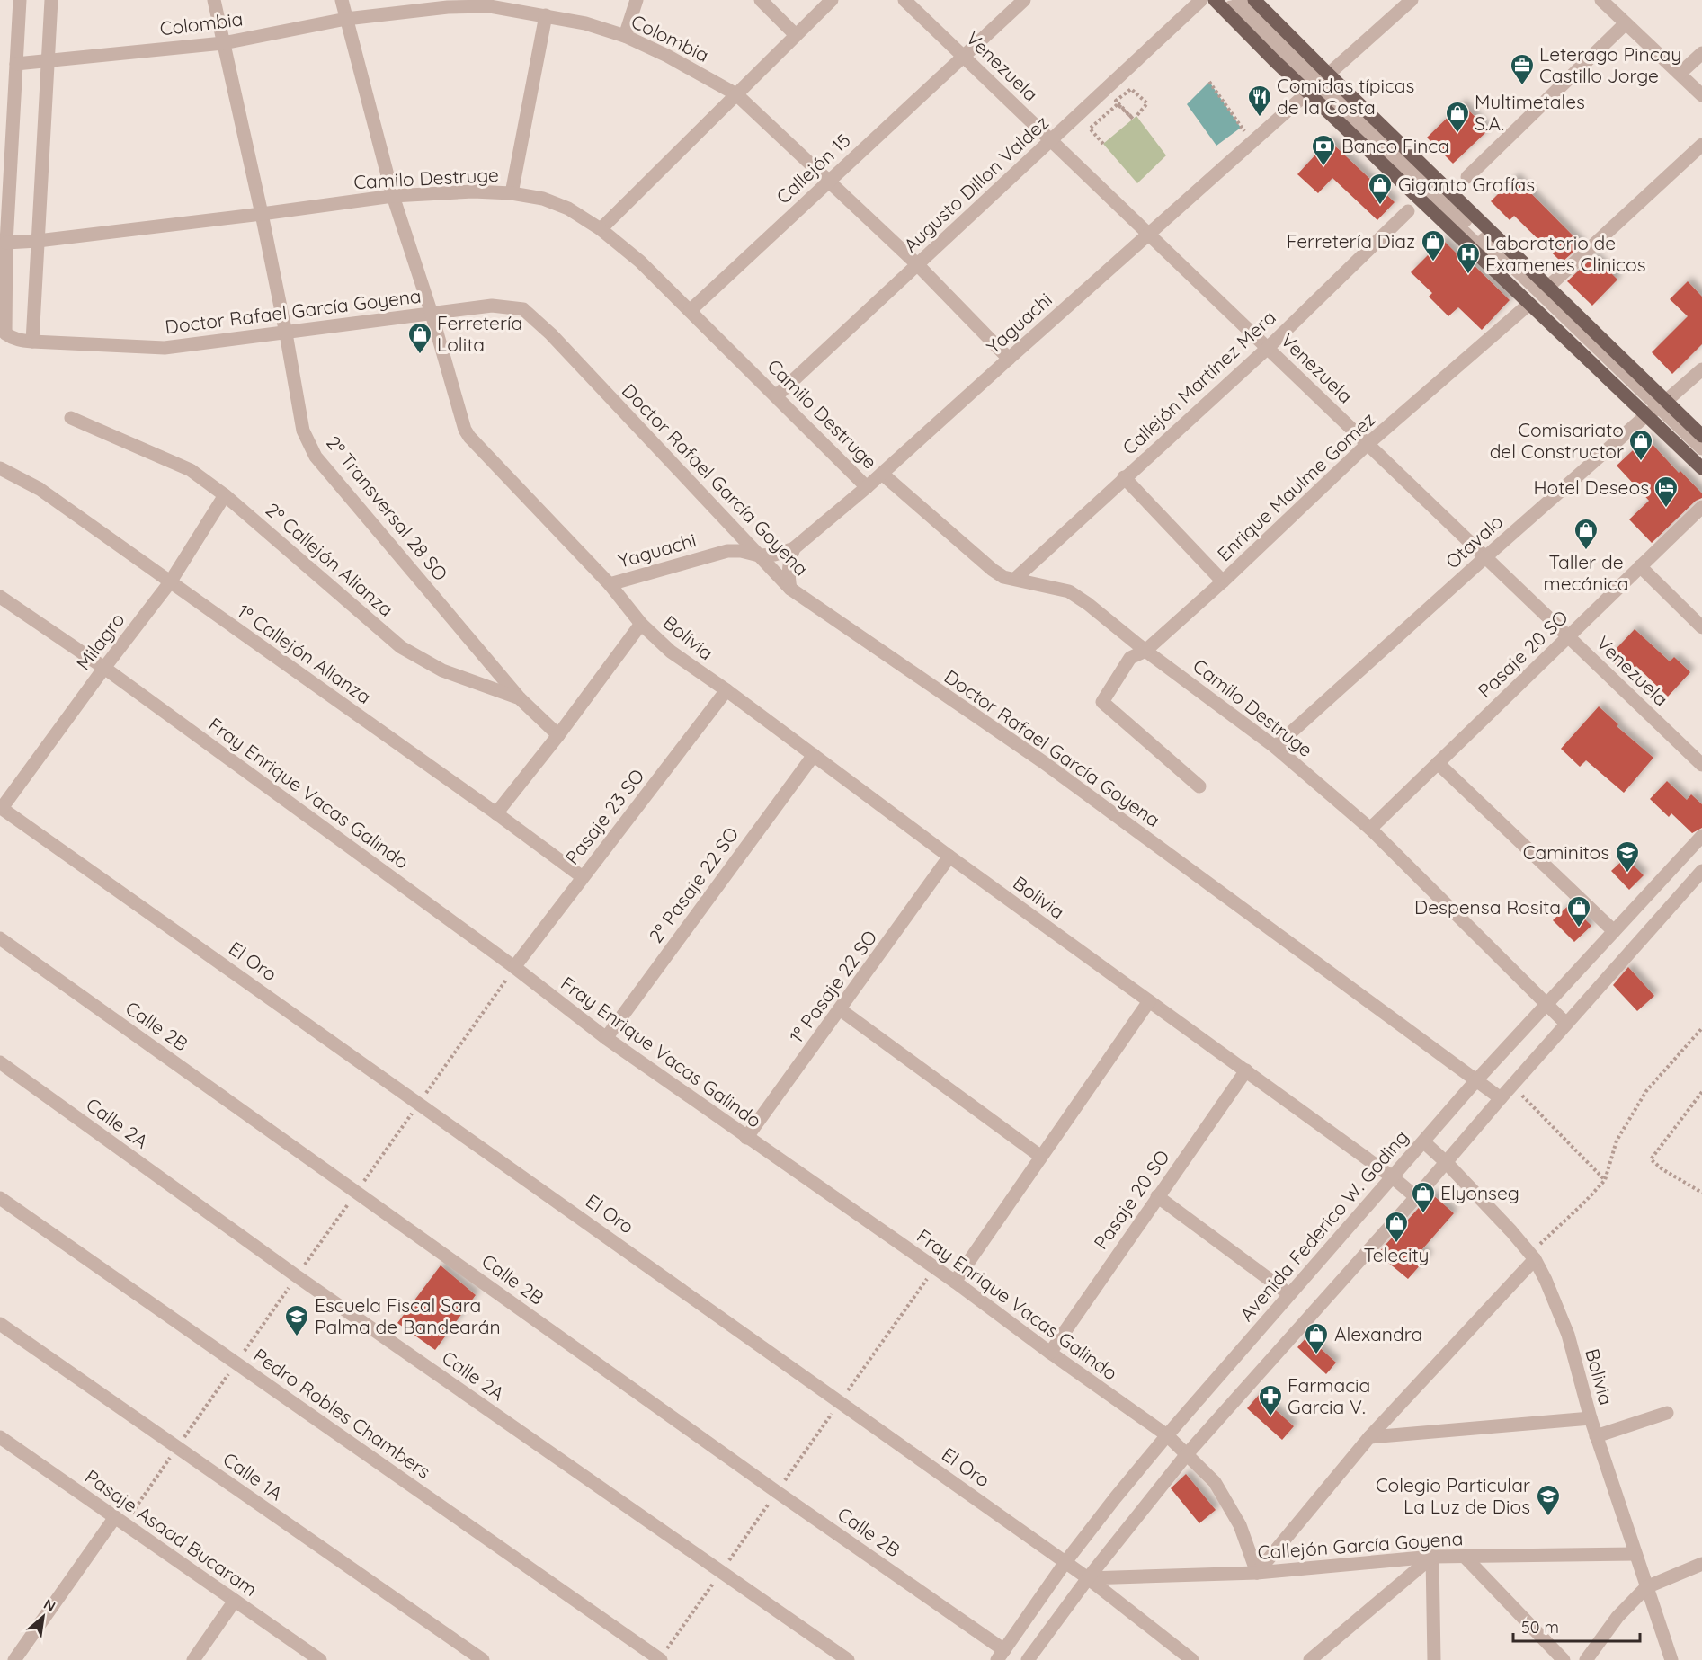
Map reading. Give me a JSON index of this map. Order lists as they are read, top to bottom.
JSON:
{
  "streets": {
    "street": [
      "Colombia",
      "Venezuela",
      "Callejón 15",
      "Camilo Destruge",
      "Augusto Dillon Valdez",
      "Doctor Rafael García Goyena",
      "Yaguachi",
      "Callejón Martínez Mera",
      "Enrique Maulme Gomez",
      "2º Transversal 28 SO",
      "Otavalo",
      "2º Callejón Alianza",
      "Bolivia",
      "Milagro",
      "1º Callejón Alianza",
      "Pasaje 20 SO",
      "Fray Enrique Vacas Galindo",
      "Pasaje 23 SO",
      "2º Pasaje 22 SO",
      "El Oro",
      "1º Pasaje 22 SO",
      "Calle 2B",
      "Calle 2A",
      "Avenida Federico W. Goding",
      "Pedro Robles Chambers",
      "Calle 1A",
      "Pasaje Asaad Bucaram",
      "Callejón García Goyena"
    ]
  },
  "crossings": [
    ["Colombia", "Callejón 15"],
    ["Colombia", "Augusto Dillon Valdez"],
    ["Colombia", "Yaguachi"],
    ["Colombia", "2º Transversal 28 SO"],
    ["Colombia", "Bolivia"],
    ["Venezuela", "Callejón 15"],
    ["Venezuela", "Augusto Dillon Valdez"],
    ["Venezuela", "Yaguachi"],
    ["Venezuela", "Callejón Martínez Mera"],
    ["Venezuela", "Enrique Maulme Gomez"],
    ["Venezuela", "Otavalo"],
    ["Venezuela", "Pasaje 20 SO"],
    ["Callejón 15", "Camilo Destruge"],
    ["Camilo Destruge", "Augusto Dillon Valdez"],
    ["Camilo Destruge", "Doctor Rafael García Goyena"],
    ["Camilo Destruge", "Yaguachi"],
    ["Camilo Destruge", "Callejón Martínez Mera"],
    ["Camilo Destruge", "Enrique Maulme Gomez"],
    ["Camilo Destruge", "2º Transversal 28 SO"],
    ["Camilo Destruge", "Otavalo"],
    ["Camilo Destruge", "Bolivia"],
    ["Camilo Destruge", "Pasaje 20 SO"],
    ["Camilo Destruge", "Avenida Federico W. Goding"],
    ["Doctor Rafael García Goyena", "Yaguachi"],
    ["Doctor Rafael García Goyena", "2º Transversal 28 SO"],
    ["Doctor Rafael García Goyena", "Bolivia"],
    ["Doctor Rafael García Goyena", "Avenida Federico W. Goding"],
    ["Yaguachi", "Bolivia"],
    ["2º Transversal 28 SO", "2º Callejón Alianza"],
    ["2º Callejón Alianza", "Milagro"],
    ["Bolivia", "Pasaje 20 SO"],
    ["Bolivia", "Pasaje 23 SO"],
    ["Bolivia", "2º Pasaje 22 SO"],
    ["Bolivia", "1º Pasaje 22 SO"],
    ["Bolivia", "Avenida Federico W. Goding"],
    ["Bolivia", "Callejón García Goyena"],
    ["Milagro", "1º Callejón Alianza"],
    ["Milagro", "Fray Enrique Vacas Galindo"],
    ["Milagro", "El Oro"],
    ["1º Callejón Alianza", "Pasaje 23 SO"],
    ["Pasaje 20 SO", "Fray Enrique Vacas Galindo"],
    ["Fray Enrique Vacas Galindo", "Pasaje 23 SO"],
    ["Fray Enrique Vacas Galindo", "2º Pasaje 22 SO"],
    ["Fray Enrique Vacas Galindo", "1º Pasaje 22 SO"],
    ["Fray Enrique Vacas Galindo", "Avenida Federico W. Goding"],
    ["Fray Enrique Vacas Galindo", "Callejón García Goyena"],
    ["El Oro", "Avenida Federico W. Goding"],
    ["El Oro", "Callejón García Goyena"],
    ["Calle 2B", "Avenida Federico W. Goding"]
  ],
  "places": {
    "office": ["Leterago Pincay Castillo Jorge"],
    "restaurant": ["Comidas típicas de la Costa"],
    "shop": [
      "Multimetales S.A.",
      "Giganto Grafías",
      "Ferretería Diaz",
      "Ferretería Lolita",
      "Comisariato del Constructor",
      "Taller de mecánica",
      "Despensa Rosita",
      "Elyonseg",
      "Telecity",
      "Alexandra"
    ],
    "bank": ["Banco Finca"],
    "hospital": ["Laboratorio de Examenes Clinicos"],
    "hotel": ["Hotel Deseos"],
    "school or university": ["Caminitos", "Escuela Fiscal Sara Palma de Bandearán", "Colegio Particular La Luz de Dios"],
    "pharmacy": ["Farmacia Garcia V."]
  },
  "scale_bar": "50 m",
  "north": "top right"
}
